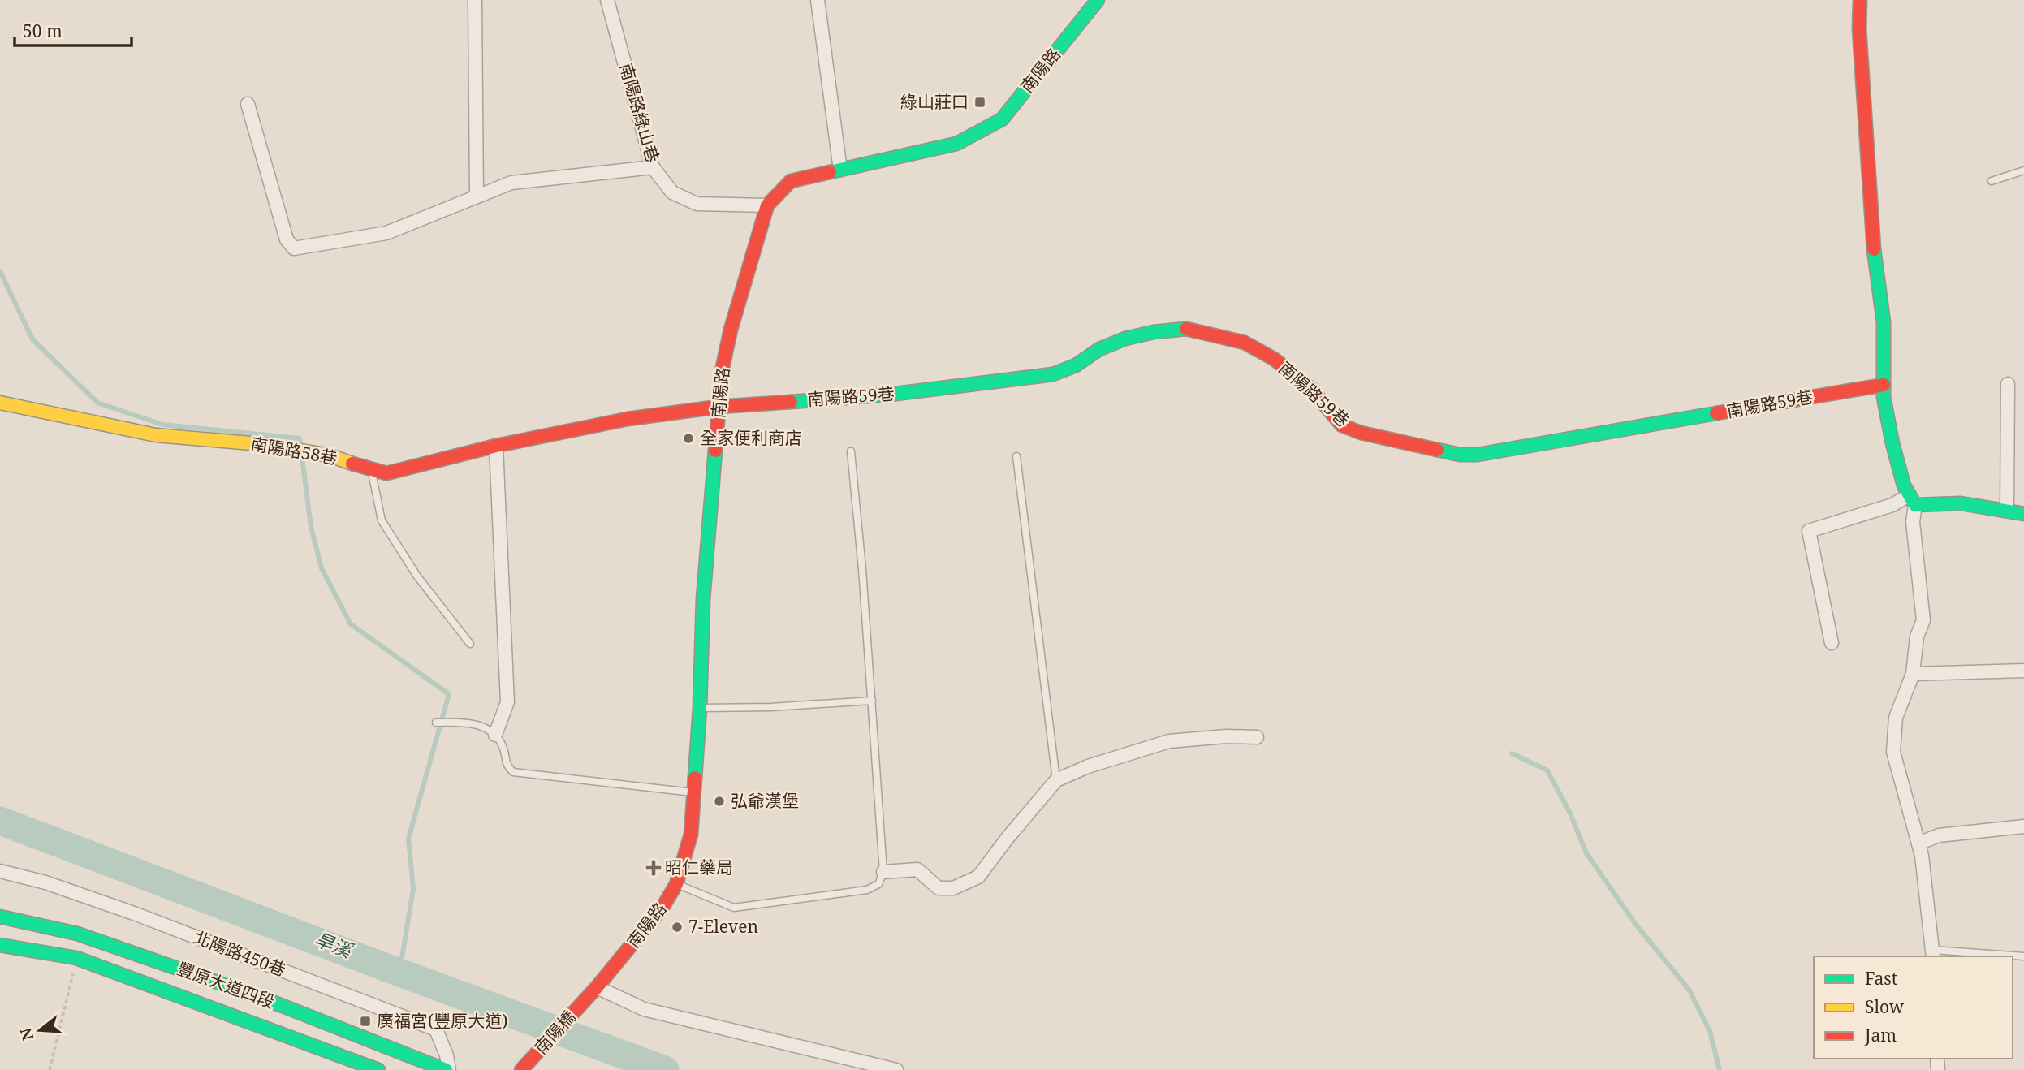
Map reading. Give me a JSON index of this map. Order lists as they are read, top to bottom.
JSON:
{
  "streets": {
    "street": [
      "南陽路",
      "南陽路綠山巷",
      "南陽路59巷",
      "南陽路58巷",
      "北陽路450巷",
      "豐原大道四段",
      "南陽橋"
    ]
  },
  "crossings": [
    ["南陽路", "南陽路綠山巷"],
    ["南陽路", "南陽路59巷"],
    ["南陽路", "南陽路58巷"],
    ["南陽路", "南陽橋"],
    ["南陽路59巷", "南陽路58巷"],
    ["北陽路450巷", "豐原大道四段"]
  ],
  "water": ["旱溪"],
  "places": {
    "transit": ["綠山莊口", "廣福宮(豐原大道)"],
    "other": ["全家便利商店", "弘爺漢堡", "7-Eleven"],
    "health": ["昭仁藥局"]
  },
  "legend": ["Fast", "Slow", "Jam"],
  "scale_bar": "50 m",
  "north": "left"
}
